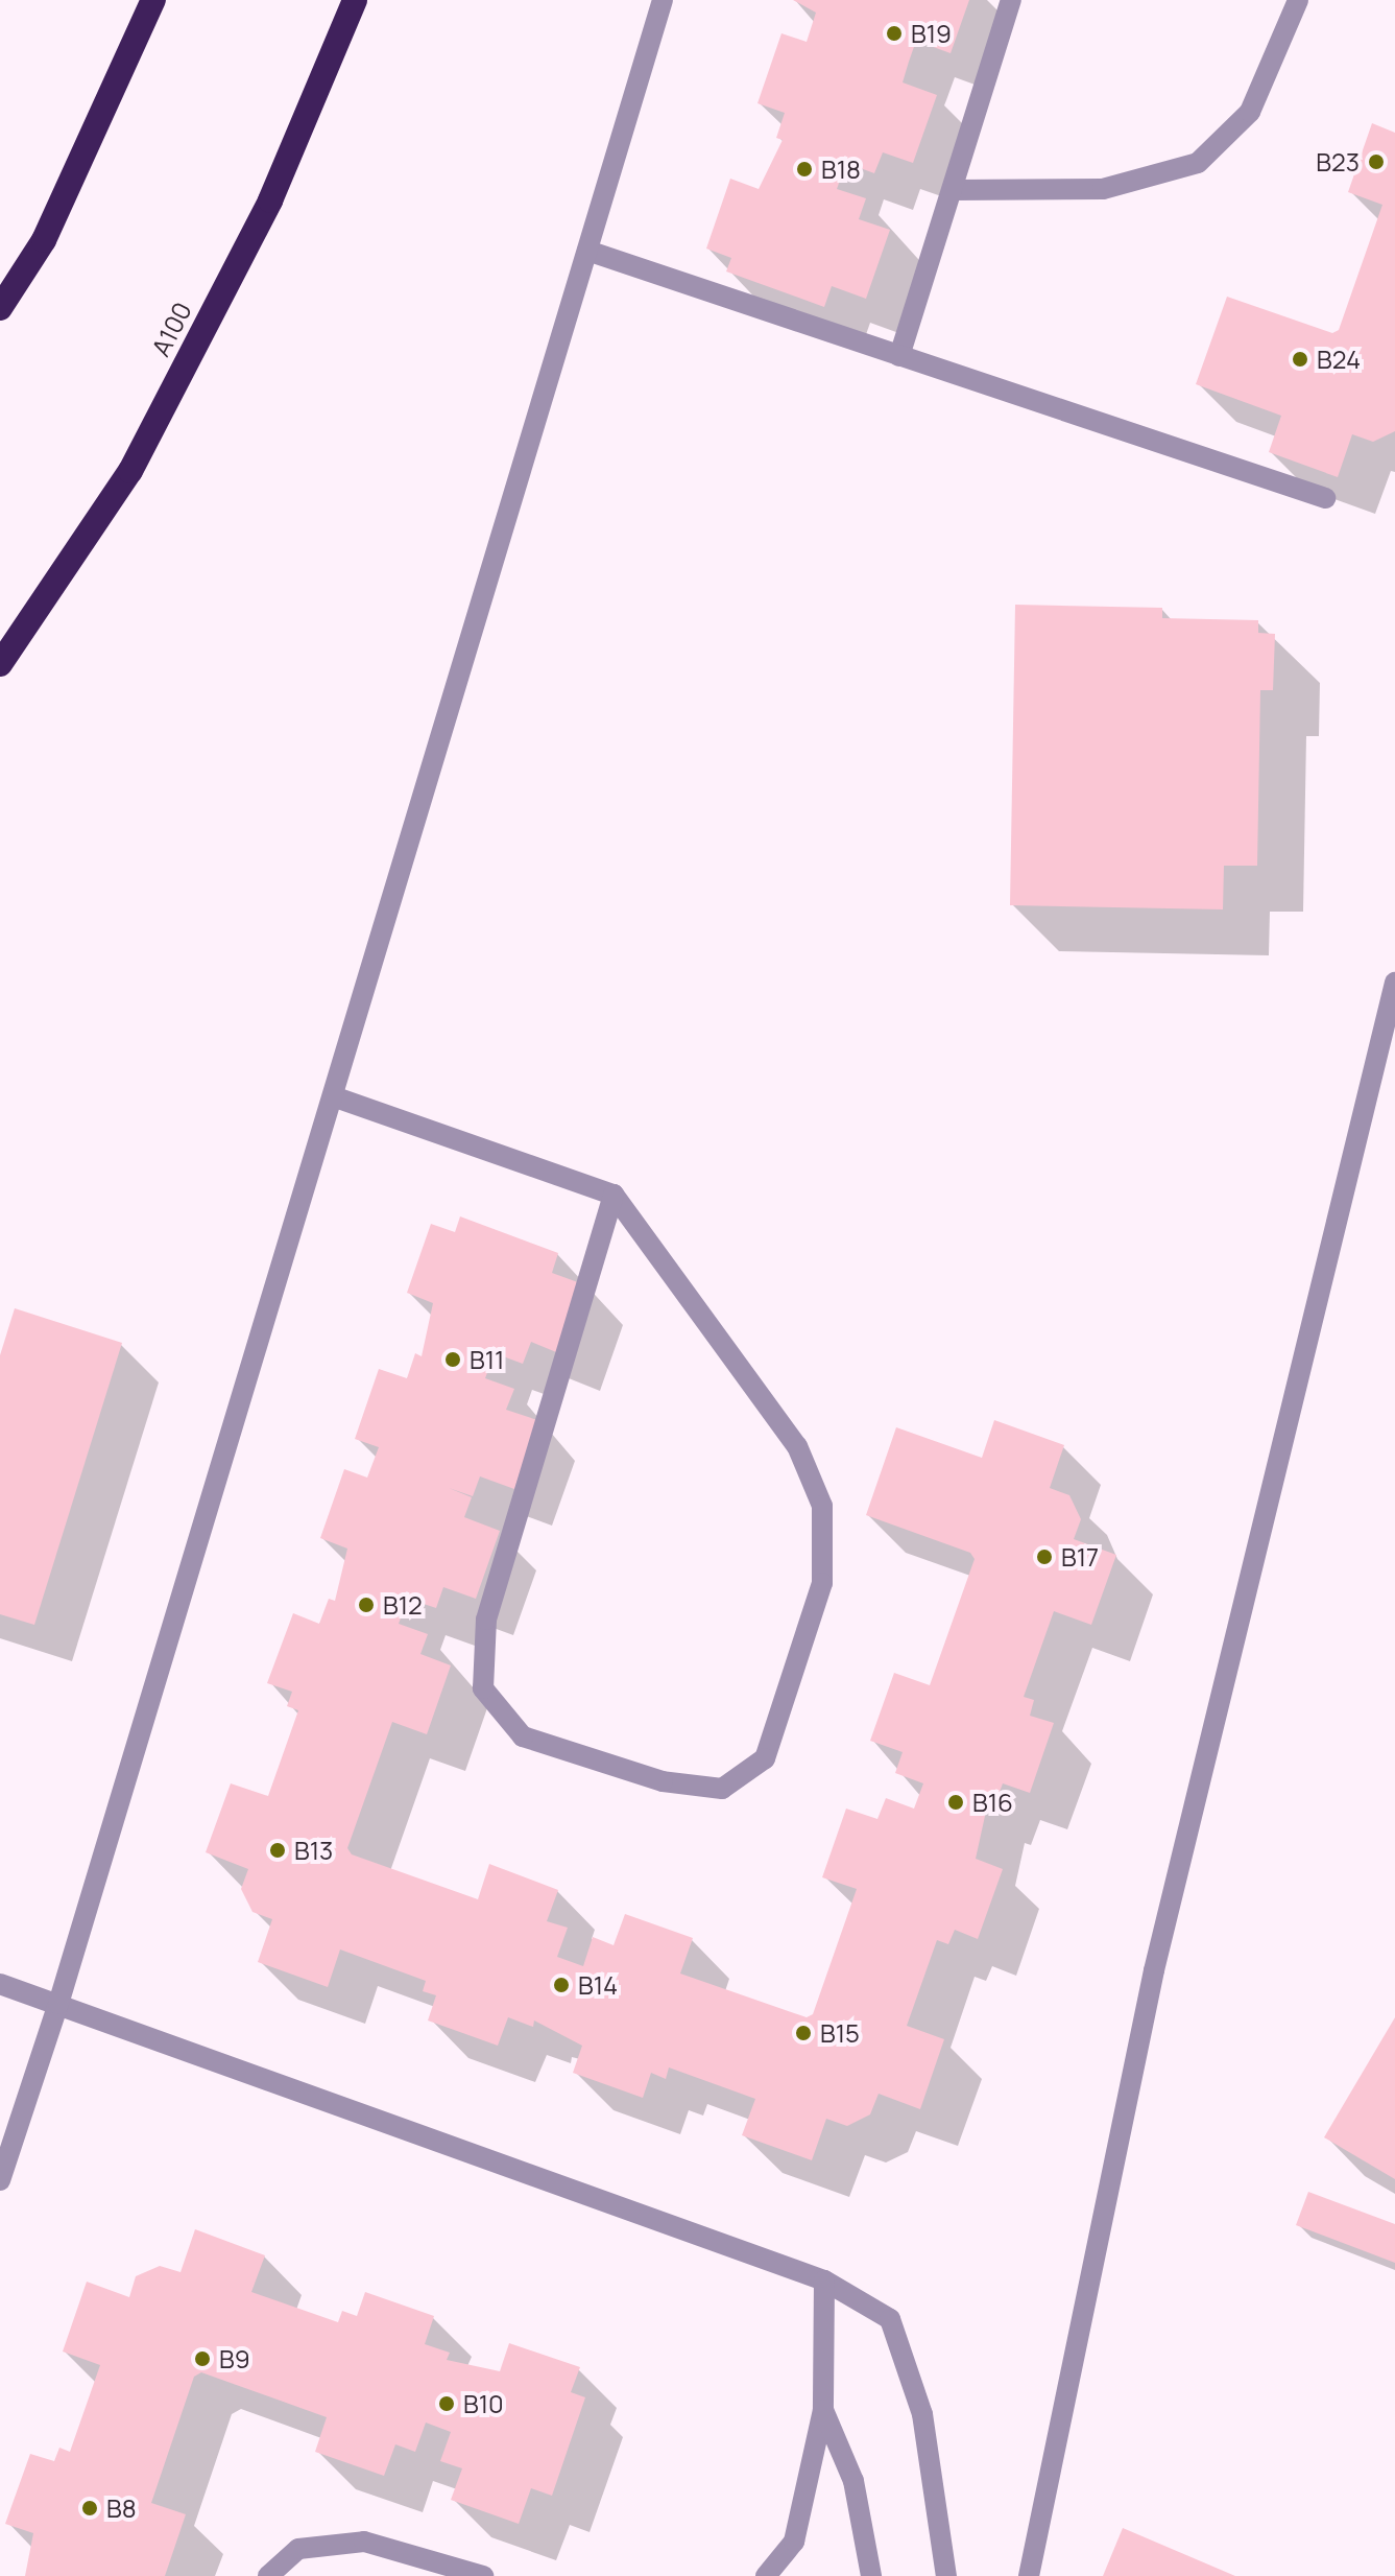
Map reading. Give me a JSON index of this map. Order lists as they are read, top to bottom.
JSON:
{
  "streets": {
    "highway": ["A100"]
  },
  "places": [
    "B19",
    "B23",
    "B18",
    "B24",
    "B11",
    "B17",
    "B12",
    "B16",
    "B13",
    "B14",
    "B15",
    "B9",
    "B10",
    "B8"
  ]
}
